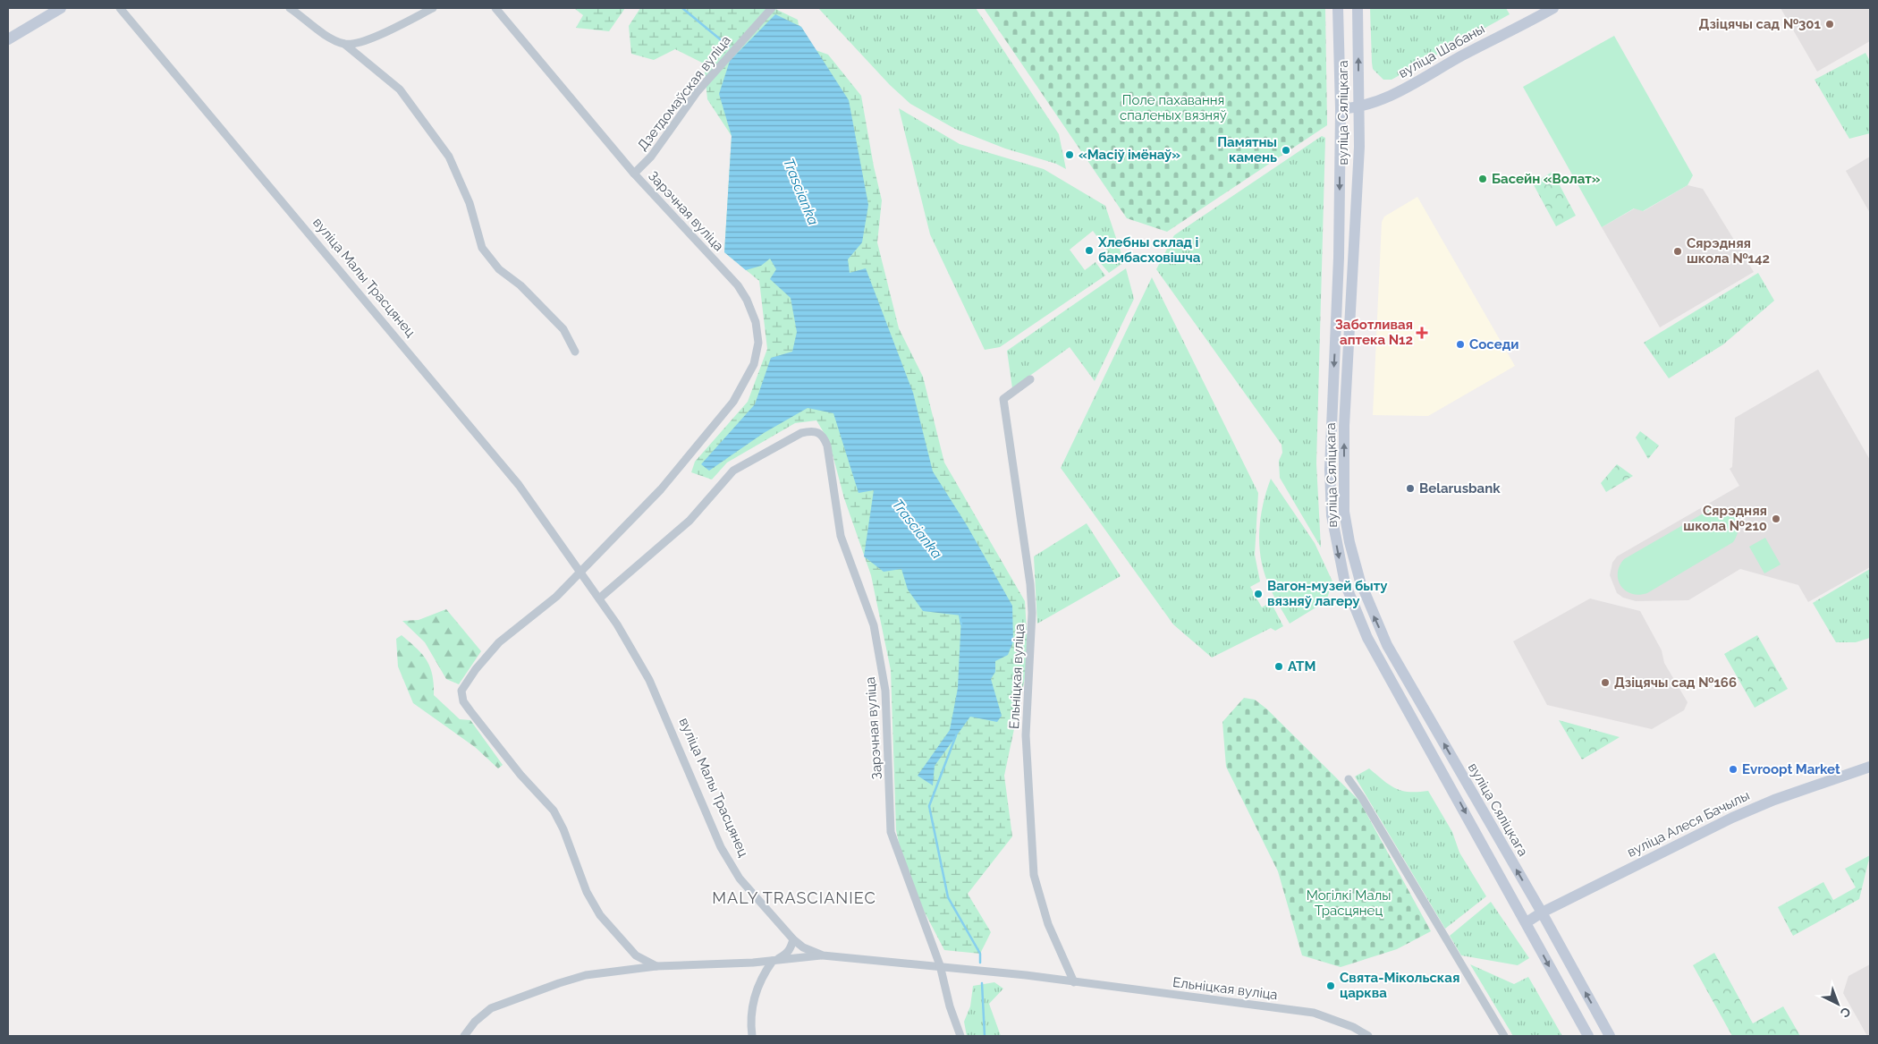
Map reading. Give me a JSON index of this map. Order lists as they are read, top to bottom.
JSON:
{
  "streets": {
    "main road": ["вуліца Шабаны", "вуліца Сяліцкага", "вуліца Алеся Бачылы"],
    "street": [
      "Дзетдомаўская вуліца",
      "Зарэчная вуліца",
      "вуліца Малы Трасцянец",
      "Ельніцкая вуліца"
    ]
  },
  "crossings": [
    ["вуліца Шабаны", "вуліца Сяліцкага"],
    ["Дзетдомаўская вуліца", "Зарэчная вуліца"],
    ["вуліца Сяліцкага", "вуліца Алеся Бачылы"],
    ["Зарэчная вуліца", "вуліца Малы Трасцянец"],
    ["Зарэчная вуліца", "Ельніцкая вуліца"],
    ["вуліца Малы Трасцянец", "Ельніцкая вуліца"]
  ],
  "districts": ["MALY TRASCIANIEC"],
  "water": ["Trascianka"],
  "parks": ["Поле пахавання спаленых вязняў", "Могілкі Малы Трасцянец"],
  "places": {
    "other": [
      "Дзіцячы сад №301",
      "Памятны камень",
      "«Масіў імёнаў»",
      "Басейн «Волат»",
      "Хлебны склад і бамбасховішча",
      "Сярэдняя школа №142",
      "Соседи",
      "Belarusbank",
      "Сярэдняя школа №210",
      "Вагон-музей быту вязняў лагеру",
      "АТМ",
      "Дзіцячы сад №166",
      "Evroopt Market",
      "Свята-Мікольская царква"
    ],
    "health": ["Заботливая аптека N12"]
  },
  "north": "bottom right"
}
